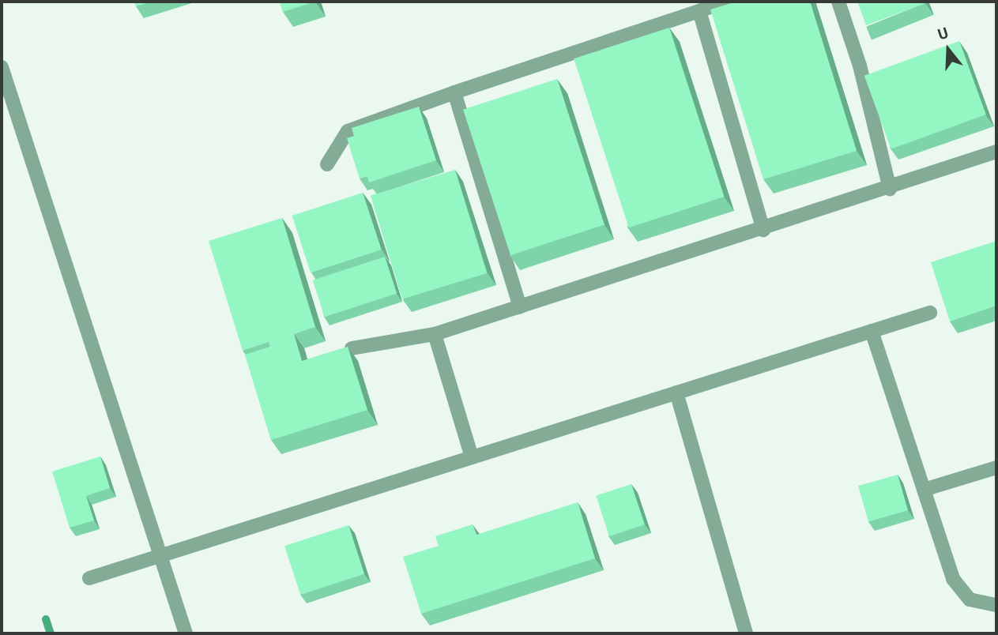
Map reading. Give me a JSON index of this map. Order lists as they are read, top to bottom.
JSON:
{
  "north": "top"
}
